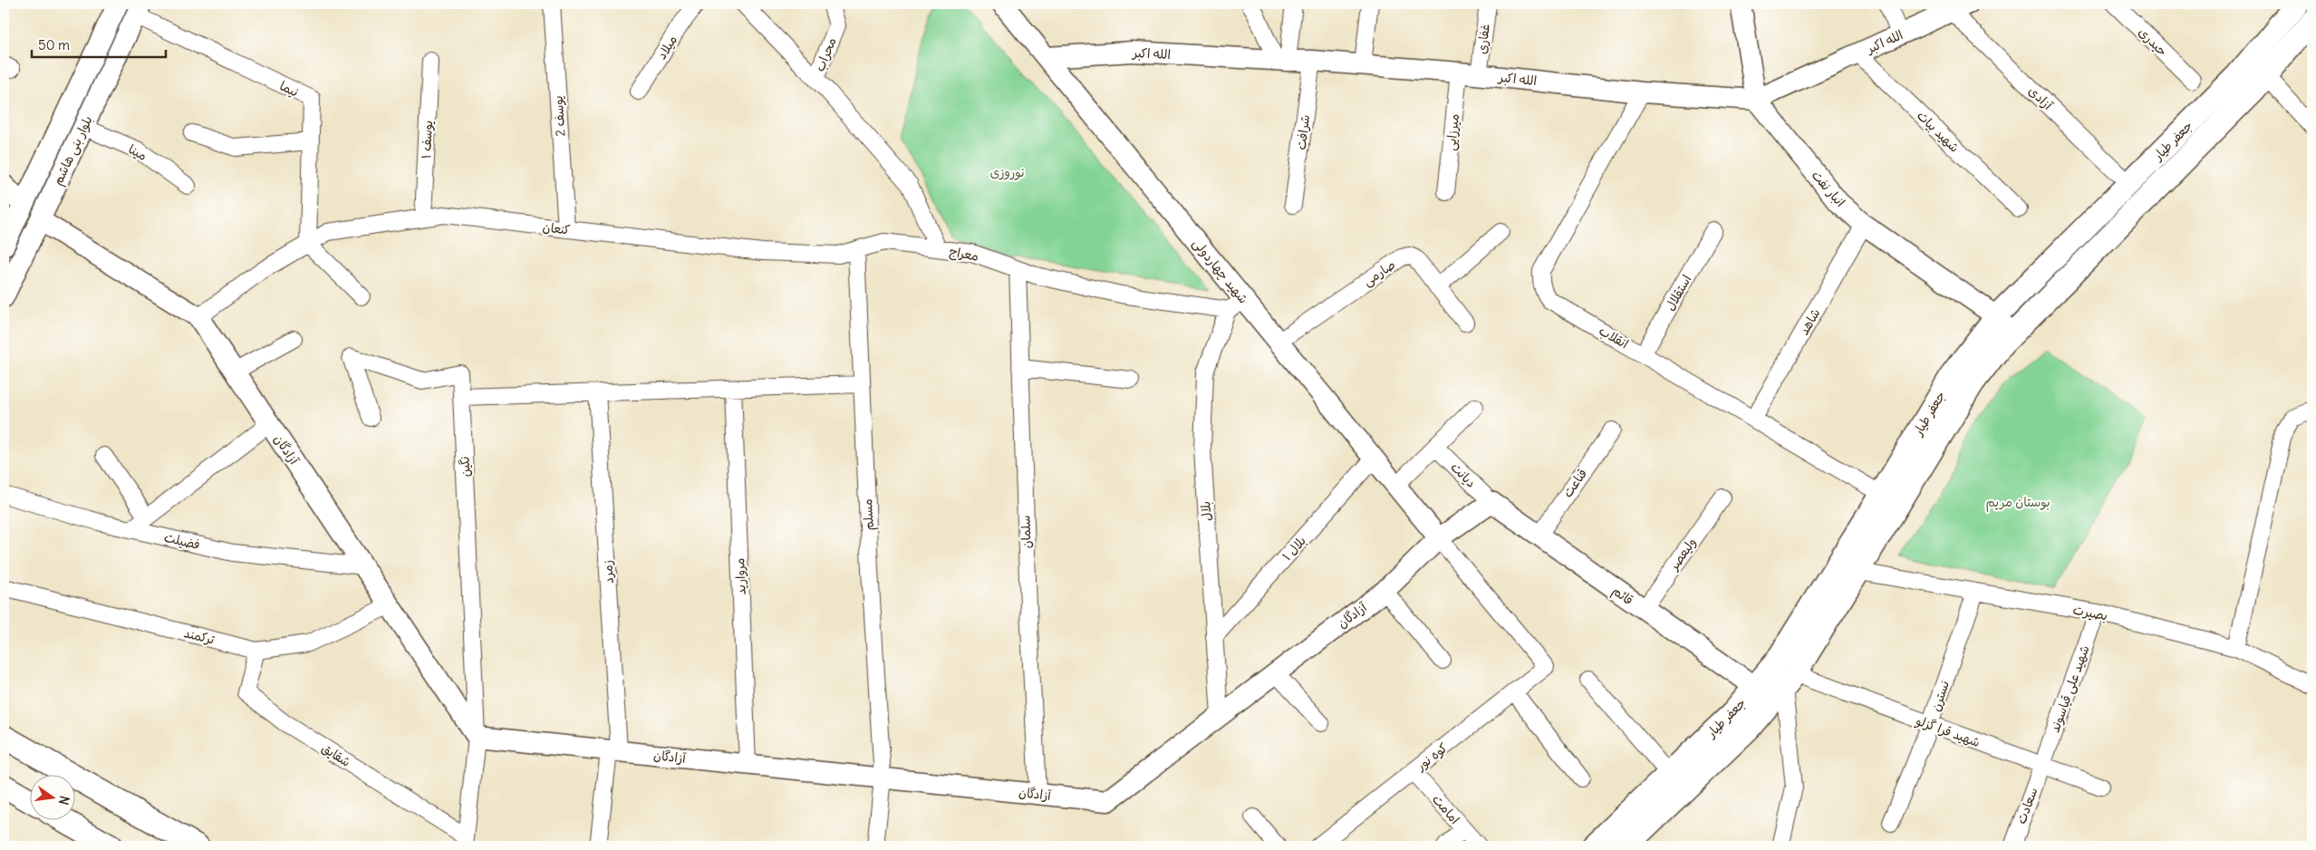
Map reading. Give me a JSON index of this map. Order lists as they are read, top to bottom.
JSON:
{
  "streets": {
    "main road": ["جعفر طیار"],
    "street": [
      "غفاری",
      "الله اکبر",
      "حیدری",
      "میلاد",
      "محراب",
      "نیما",
      "آزادی",
      "یوسف 2",
      "شهید بیات",
      "شرافت",
      "میرزایی",
      "یوسف ۱",
      "بلوار بنی هاشم",
      "مینا",
      "انبار نفت",
      "کنعان",
      "معراج",
      "شهید چهاردولی",
      "صارمی",
      "استقلال",
      "شاهد",
      "انقلاب",
      "آزادگان",
      "نگین",
      "دیانت",
      "قناعت",
      "بلال",
      "مسلم",
      "سلمان",
      "فضیلت",
      "بلال ۱",
      "ولیعصر",
      "زمرد",
      "مروارید",
      "قائم",
      "بصیرت",
      "ترکمند",
      "شهید علی قیاسوند",
      "نسترن",
      "شهید قرا گزلو",
      "شقایق",
      "کوه نور",
      "سعادت",
      "امامت"
    ]
  },
  "crossings": [
    ["غفاری", "الله اکبر"],
    ["الله اکبر", "آزادی"],
    ["الله اکبر", "شهید بیات"],
    ["الله اکبر", "شرافت"],
    ["الله اکبر", "میرزایی"],
    ["الله اکبر", "انبار نفت"],
    ["الله اکبر", "شهید چهاردولی"],
    ["الله اکبر", "انقلاب"],
    ["محراب", "معراج"],
    ["نیما", "بلوار بنی هاشم"],
    ["نیما", "کنعان"],
    ["آزادی", "جعفر طیار"],
    ["یوسف 2", "کنعان"],
    ["یوسف ۱", "کنعان"],
    ["جعفر طیار", "انبار نفت"],
    ["جعفر طیار", "انقلاب"],
    ["جعفر طیار", "قائم"],
    ["جعفر طیار", "بصیرت"],
    ["جعفر طیار", "شهید قرا گزلو"],
    ["بلوار بنی هاشم", "مینا"],
    ["بلوار بنی هاشم", "آزادگان"],
    ["انبار نفت", "شاهد"],
    ["کنعان", "معراج"],
    ["کنعان", "آزادگان"],
    ["کنعان", "مسلم"],
    ["معراج", "شهید چهاردولی"],
    ["معراج", "بلال"],
    ["معراج", "سلمان"],
    ["شهید چهاردولی", "صارمی"],
    ["شهید چهاردولی", "آزادگان"],
    ["شهید چهاردولی", "بلال"],
    ["شهید چهاردولی", "بلال ۱"],
    ["شهید چهاردولی", "کوه نور"],
    ["استقلال", "انقلاب"],
    ["شاهد", "انقلاب"],
    ["آزادگان", "نگین"],
    ["آزادگان", "دیانت"],
    ["آزادگان", "بلال"],
    ["آزادگان", "مسلم"],
    ["آزادگان", "سلمان"],
    ["آزادگان", "فضیلت"],
    ["آزادگان", "زمرد"],
    ["آزادگان", "مروارید"],
    ["آزادگان", "قائم"],
    ["آزادگان", "ترکمند"],
    ["آزادگان", "کوه نور"],
    ["دیانت", "قائم"],
    ["قناعت", "قائم"],
    ["بلال", "بلال ۱"],
    ["ولیعصر", "قائم"],
    ["بصیرت", "شهید علی قیاسوند"],
    ["بصیرت", "نسترن"],
    ["ترکمند", "شقایق"],
    ["شهید علی قیاسوند", "شهید قرا گزلو"],
    ["شهید علی قیاسوند", "سعادت"],
    ["نسترن", "شهید قرا گزلو"],
    ["شهید قرا گزلو", "سعادت"],
    ["کوه نور", "امامت"]
  ],
  "parks": ["نوروزی", "بوستان مریم"],
  "scale_bar": "50 m",
  "north": "right"
}
